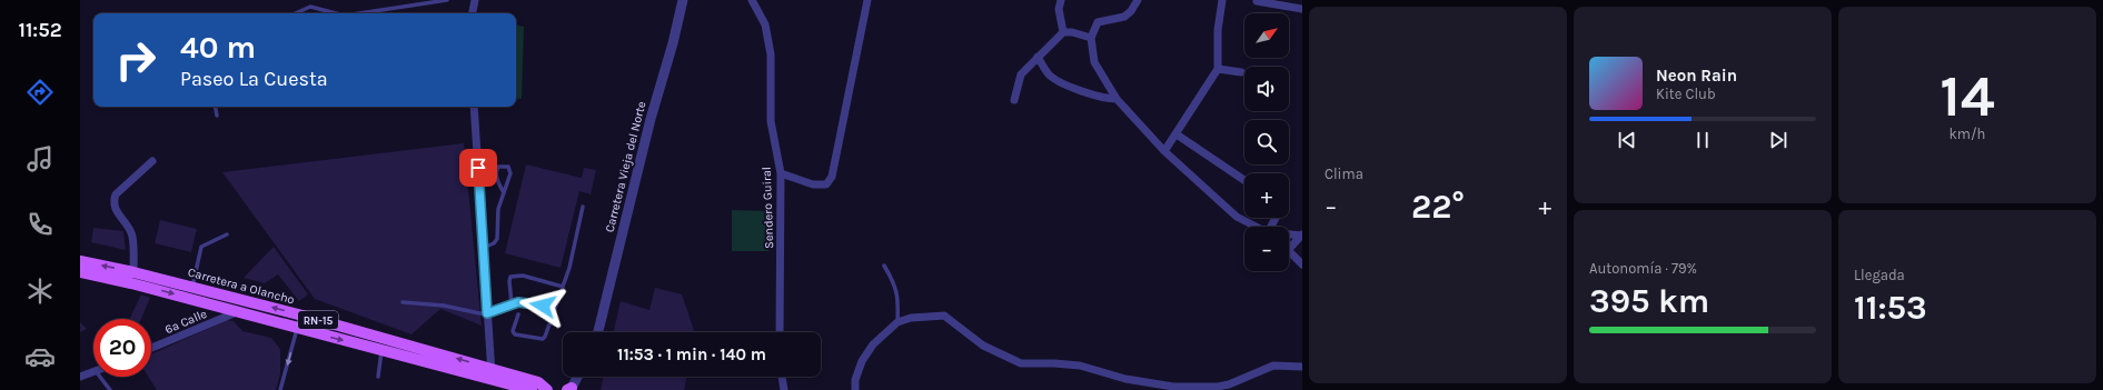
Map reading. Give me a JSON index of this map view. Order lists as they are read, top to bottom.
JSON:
{
  "streets": {
    "main road": ["Carretera a Olancho", "RN-15"],
    "street": ["Carretera Vieja del Norte", "Sendero Guiral", "6a Calle"]
  },
  "crossings": [
    ["Carretera a Olancho", "6a Calle"]
  ],
  "north": "top right",
  "page": {
    "tabs": "11:52",
    "tile": [
      "Clima",
      ["14", "km/h"],
      ["Autonomía · 79%", "395 km"],
      ["Llegada", "11:53"]
    ],
    "map_buttons": ["+", "−"],
    "turn": ["40 m", "Paseo La Cuesta"],
    "song": ["Neon Rain", "Kite Club"],
    "heat": ["−", "22°", "+"],
    "limit": "20",
    "trip": "11:53 · 1 min · 140 m"
  }
}
